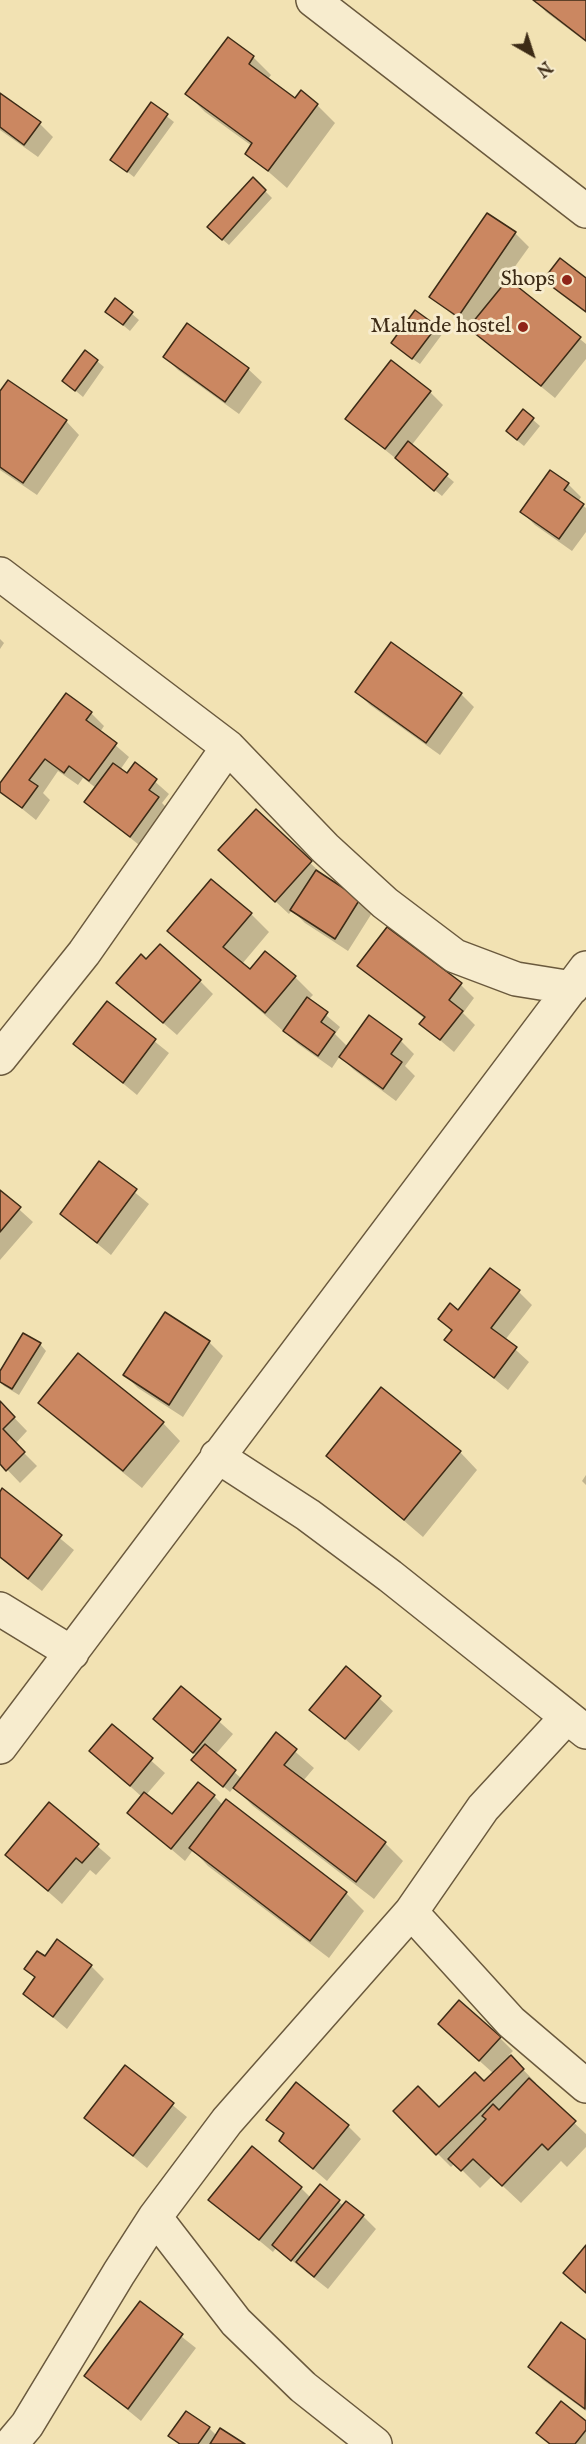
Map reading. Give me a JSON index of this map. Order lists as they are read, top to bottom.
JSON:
{
  "places": ["Shops", "Malunde hostel"],
  "north": "bottom right"
}
